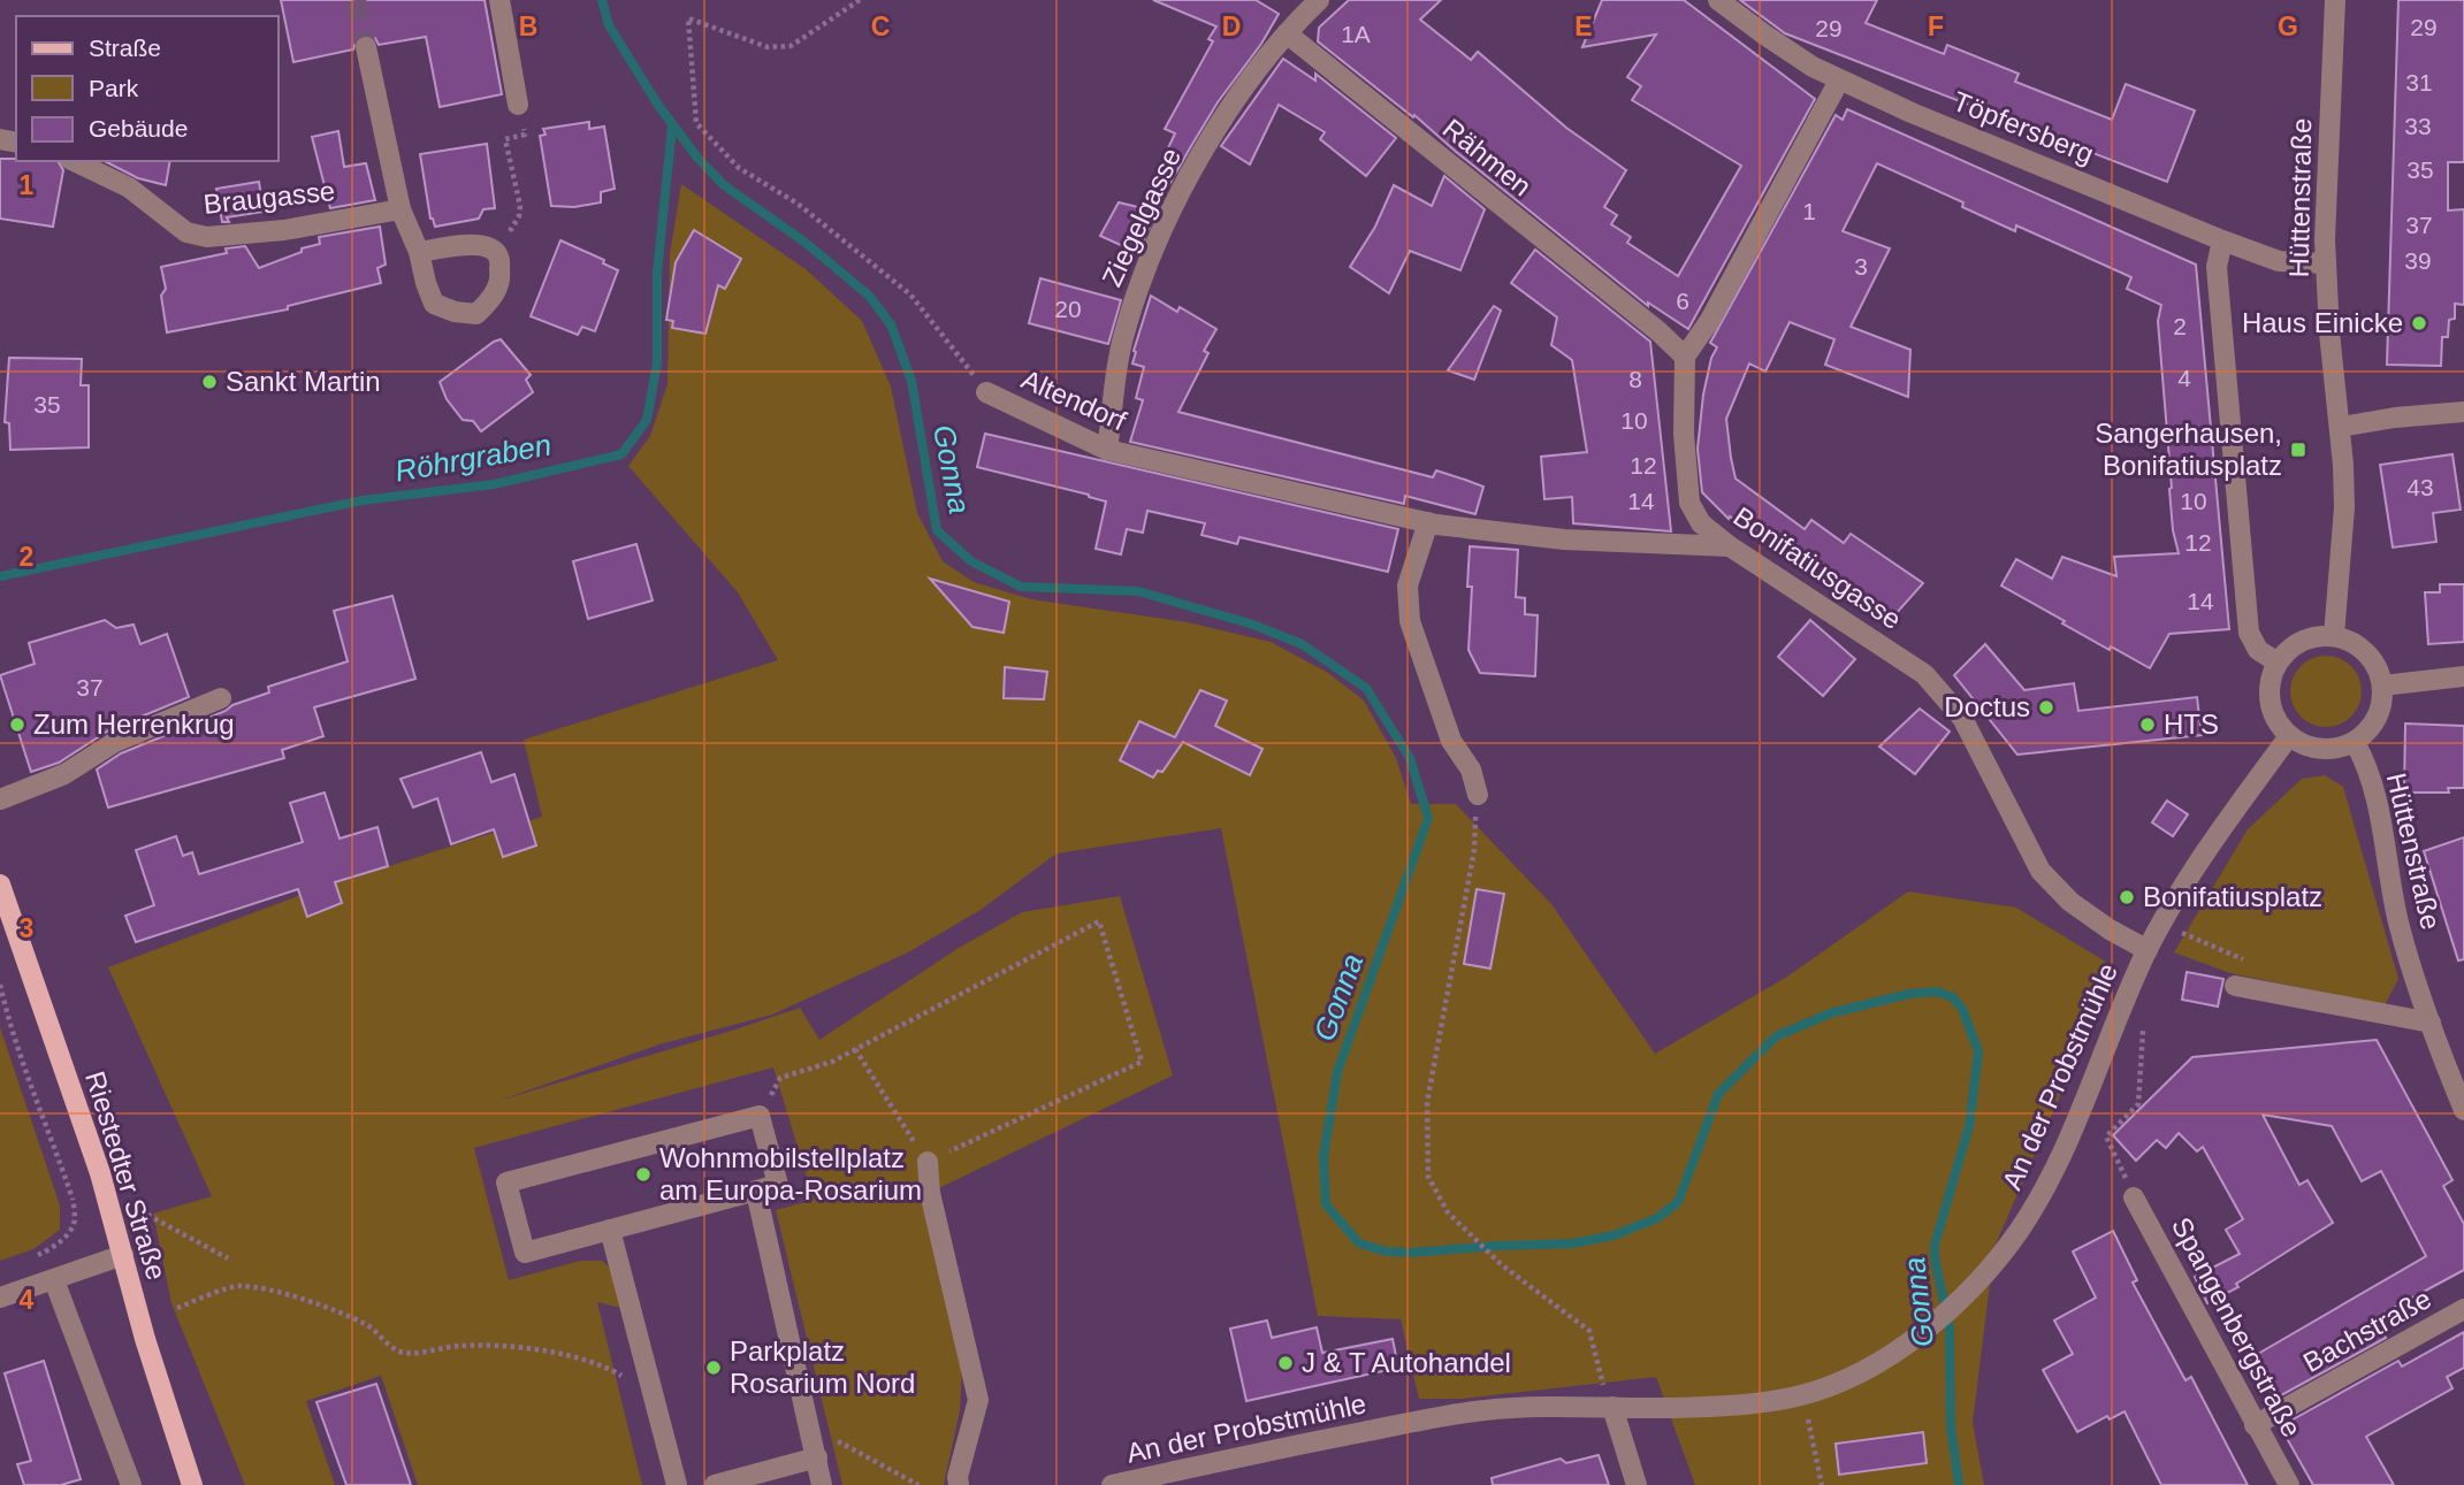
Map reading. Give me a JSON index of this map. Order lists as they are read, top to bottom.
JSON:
{
  "streets": {
    "main road": ["Riestedter Straße"],
    "street": [
      "Töpfersberg",
      "Rähmen",
      "Braugasse",
      "Hüttenstraße",
      "Ziegelgasse",
      "Altendorf",
      "Bonifatiusgasse",
      "An der Probstmühle",
      "Spangenbergstraße",
      "Bachstraße"
    ]
  },
  "crossings": [
    ["Töpfersberg", "Hüttenstraße"],
    ["Rähmen", "Ziegelgasse"],
    ["Rähmen", "Bonifatiusgasse"],
    ["Hüttenstraße", "An der Probstmühle"],
    ["Ziegelgasse", "Altendorf"],
    ["Altendorf", "Bonifatiusgasse"],
    ["Bonifatiusgasse", "An der Probstmühle"],
    ["Spangenbergstraße", "Bachstraße"]
  ],
  "water": ["Röhrgraben", "Gonna"],
  "places": {
    "other": [
      "Haus Einicke",
      "Sankt Martin",
      "Doctus",
      "Zum Herrenkrug",
      "HTS",
      "Bonifatiusplatz",
      "Wohnmobilstellplatz am Europa-Rosarium",
      "J & T Autohandel",
      "Parkplatz Rosarium Nord"
    ],
    "transit": ["Sangerhausen, Bonifatiusplatz"]
  },
  "house_numbers": [
    "29",
    "29",
    "1A",
    "31",
    "33",
    "35",
    "1",
    "37",
    "39",
    "3",
    "6",
    "20",
    "2",
    "4",
    "8",
    "35",
    "10",
    "12",
    "43",
    "14",
    "10",
    "12",
    "14",
    "37"
  ],
  "legend": ["Straße", "Park", "Gebäude"],
  "grid": {
    "columns": [
      "B",
      "C",
      "D",
      "E",
      "F",
      "G"
    ],
    "rows": [
      "1",
      "2",
      "3",
      "4"
    ]
  }
}
